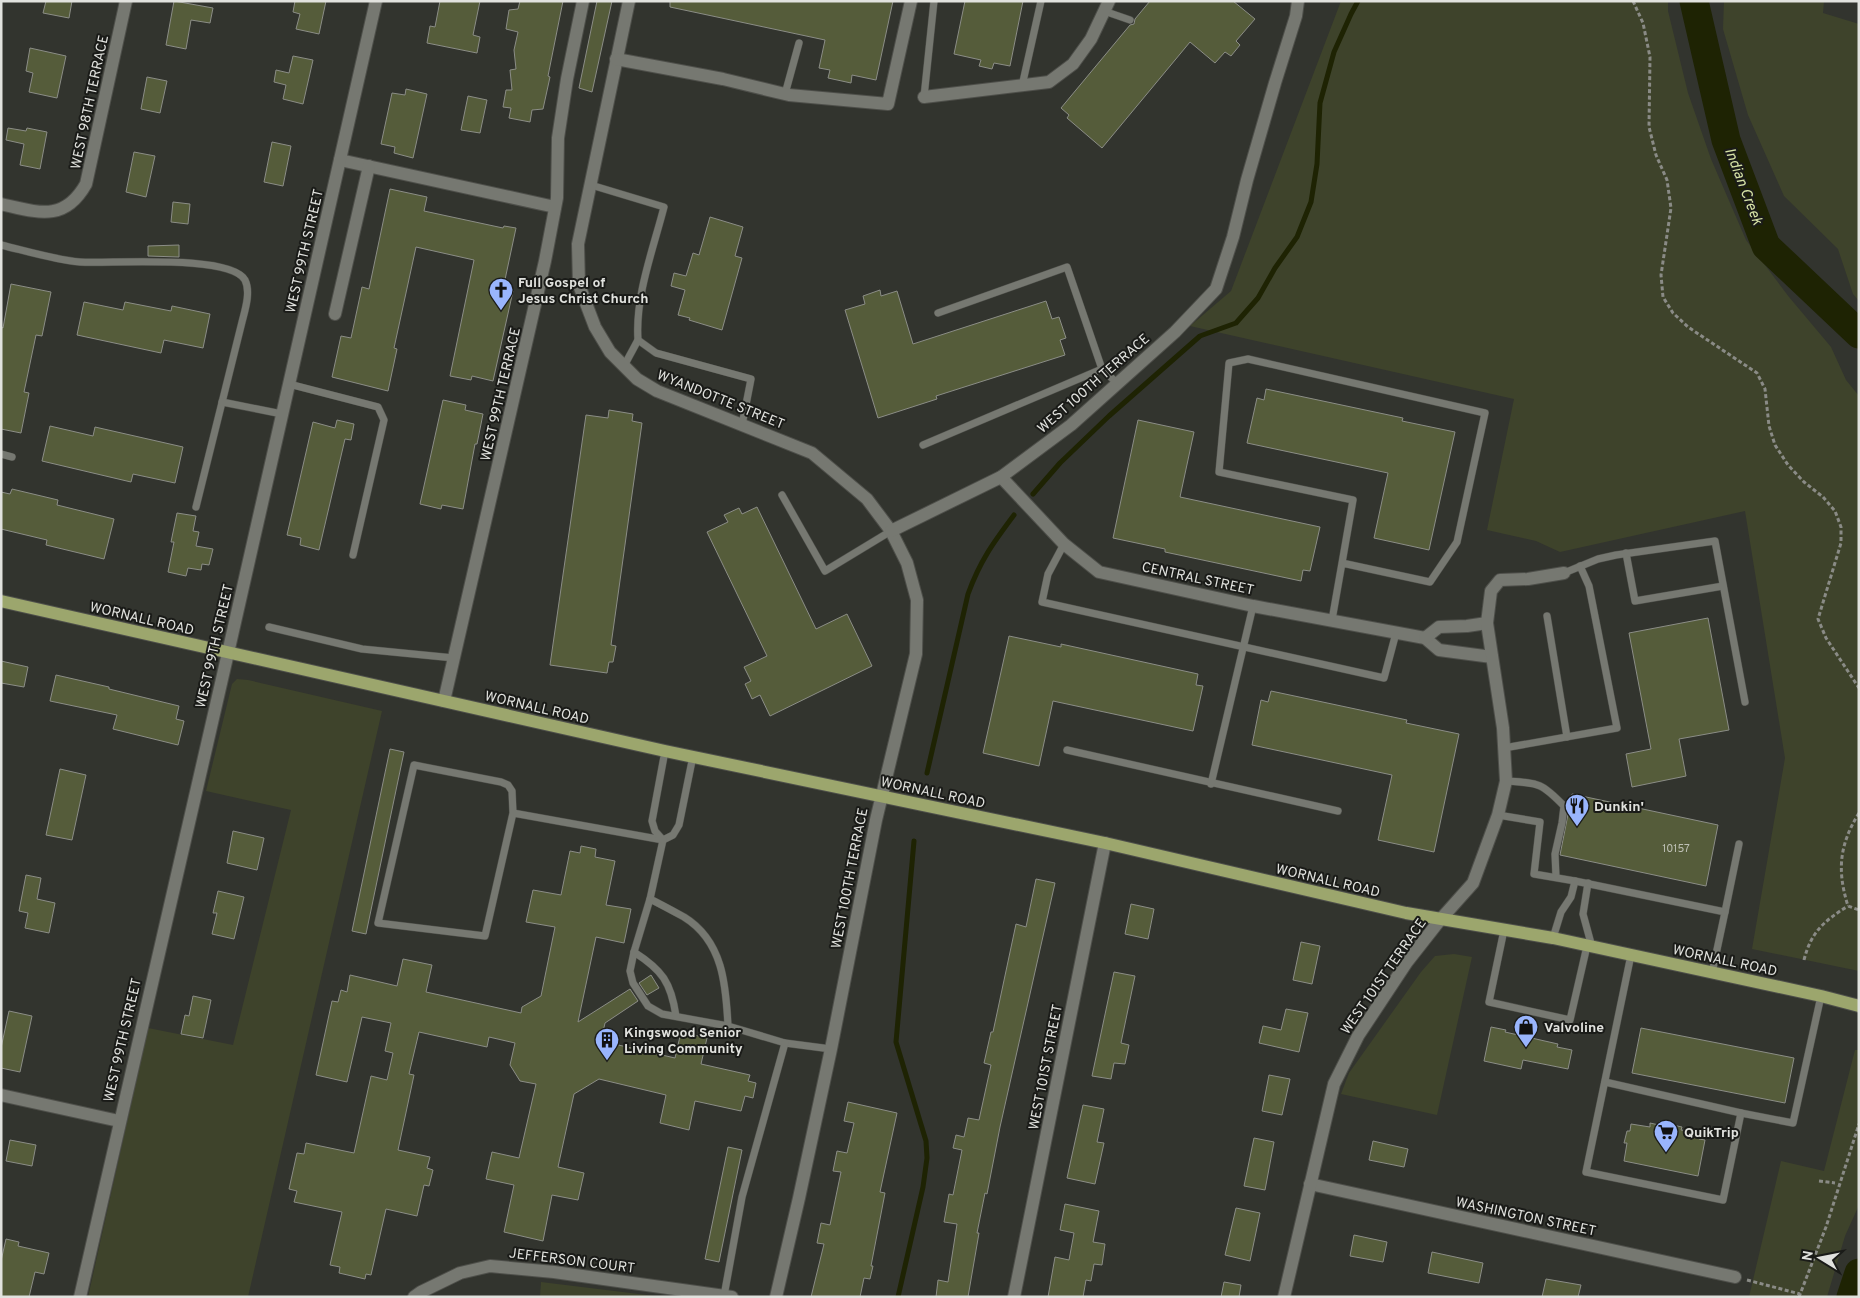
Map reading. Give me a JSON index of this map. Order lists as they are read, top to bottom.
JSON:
{
  "streets": {
    "main road": ["WORNALL ROAD"],
    "street": [
      "WEST 98TH TERRACE",
      "WEST 99TH STREET",
      "WEST 100TH TERRACE",
      "WEST 99TH TERRACE",
      "WYANDOTTE STREET",
      "CENTRAL STREET",
      "WEST 101ST TERRACE",
      "WEST 101ST STREET",
      "WASHINGTON STREET",
      "JEFFERSON COURT"
    ]
  },
  "crossings": [
    ["WEST 99TH STREET", "WORNALL ROAD"],
    ["WEST 100TH TERRACE", "WYANDOTTE STREET"],
    ["WEST 100TH TERRACE", "CENTRAL STREET"],
    ["WEST 100TH TERRACE", "WORNALL ROAD"],
    ["WEST 99TH TERRACE", "WORNALL ROAD"],
    ["CENTRAL STREET", "WEST 101ST TERRACE"],
    ["WORNALL ROAD", "WEST 101ST TERRACE"],
    ["WORNALL ROAD", "WEST 101ST STREET"],
    ["WEST 101ST TERRACE", "WASHINGTON STREET"]
  ],
  "water": ["Indian Creek"],
  "places": {
    "church": ["Full Gospel of Jesus Christ Church"],
    "restaurant": ["Dunkin'"],
    "shop": ["Valvoline"],
    "building": ["Kingswood Senior Living Community"],
    "supermarket": ["QuikTrip"]
  },
  "house_numbers": ["10157"],
  "north": "left"
}
